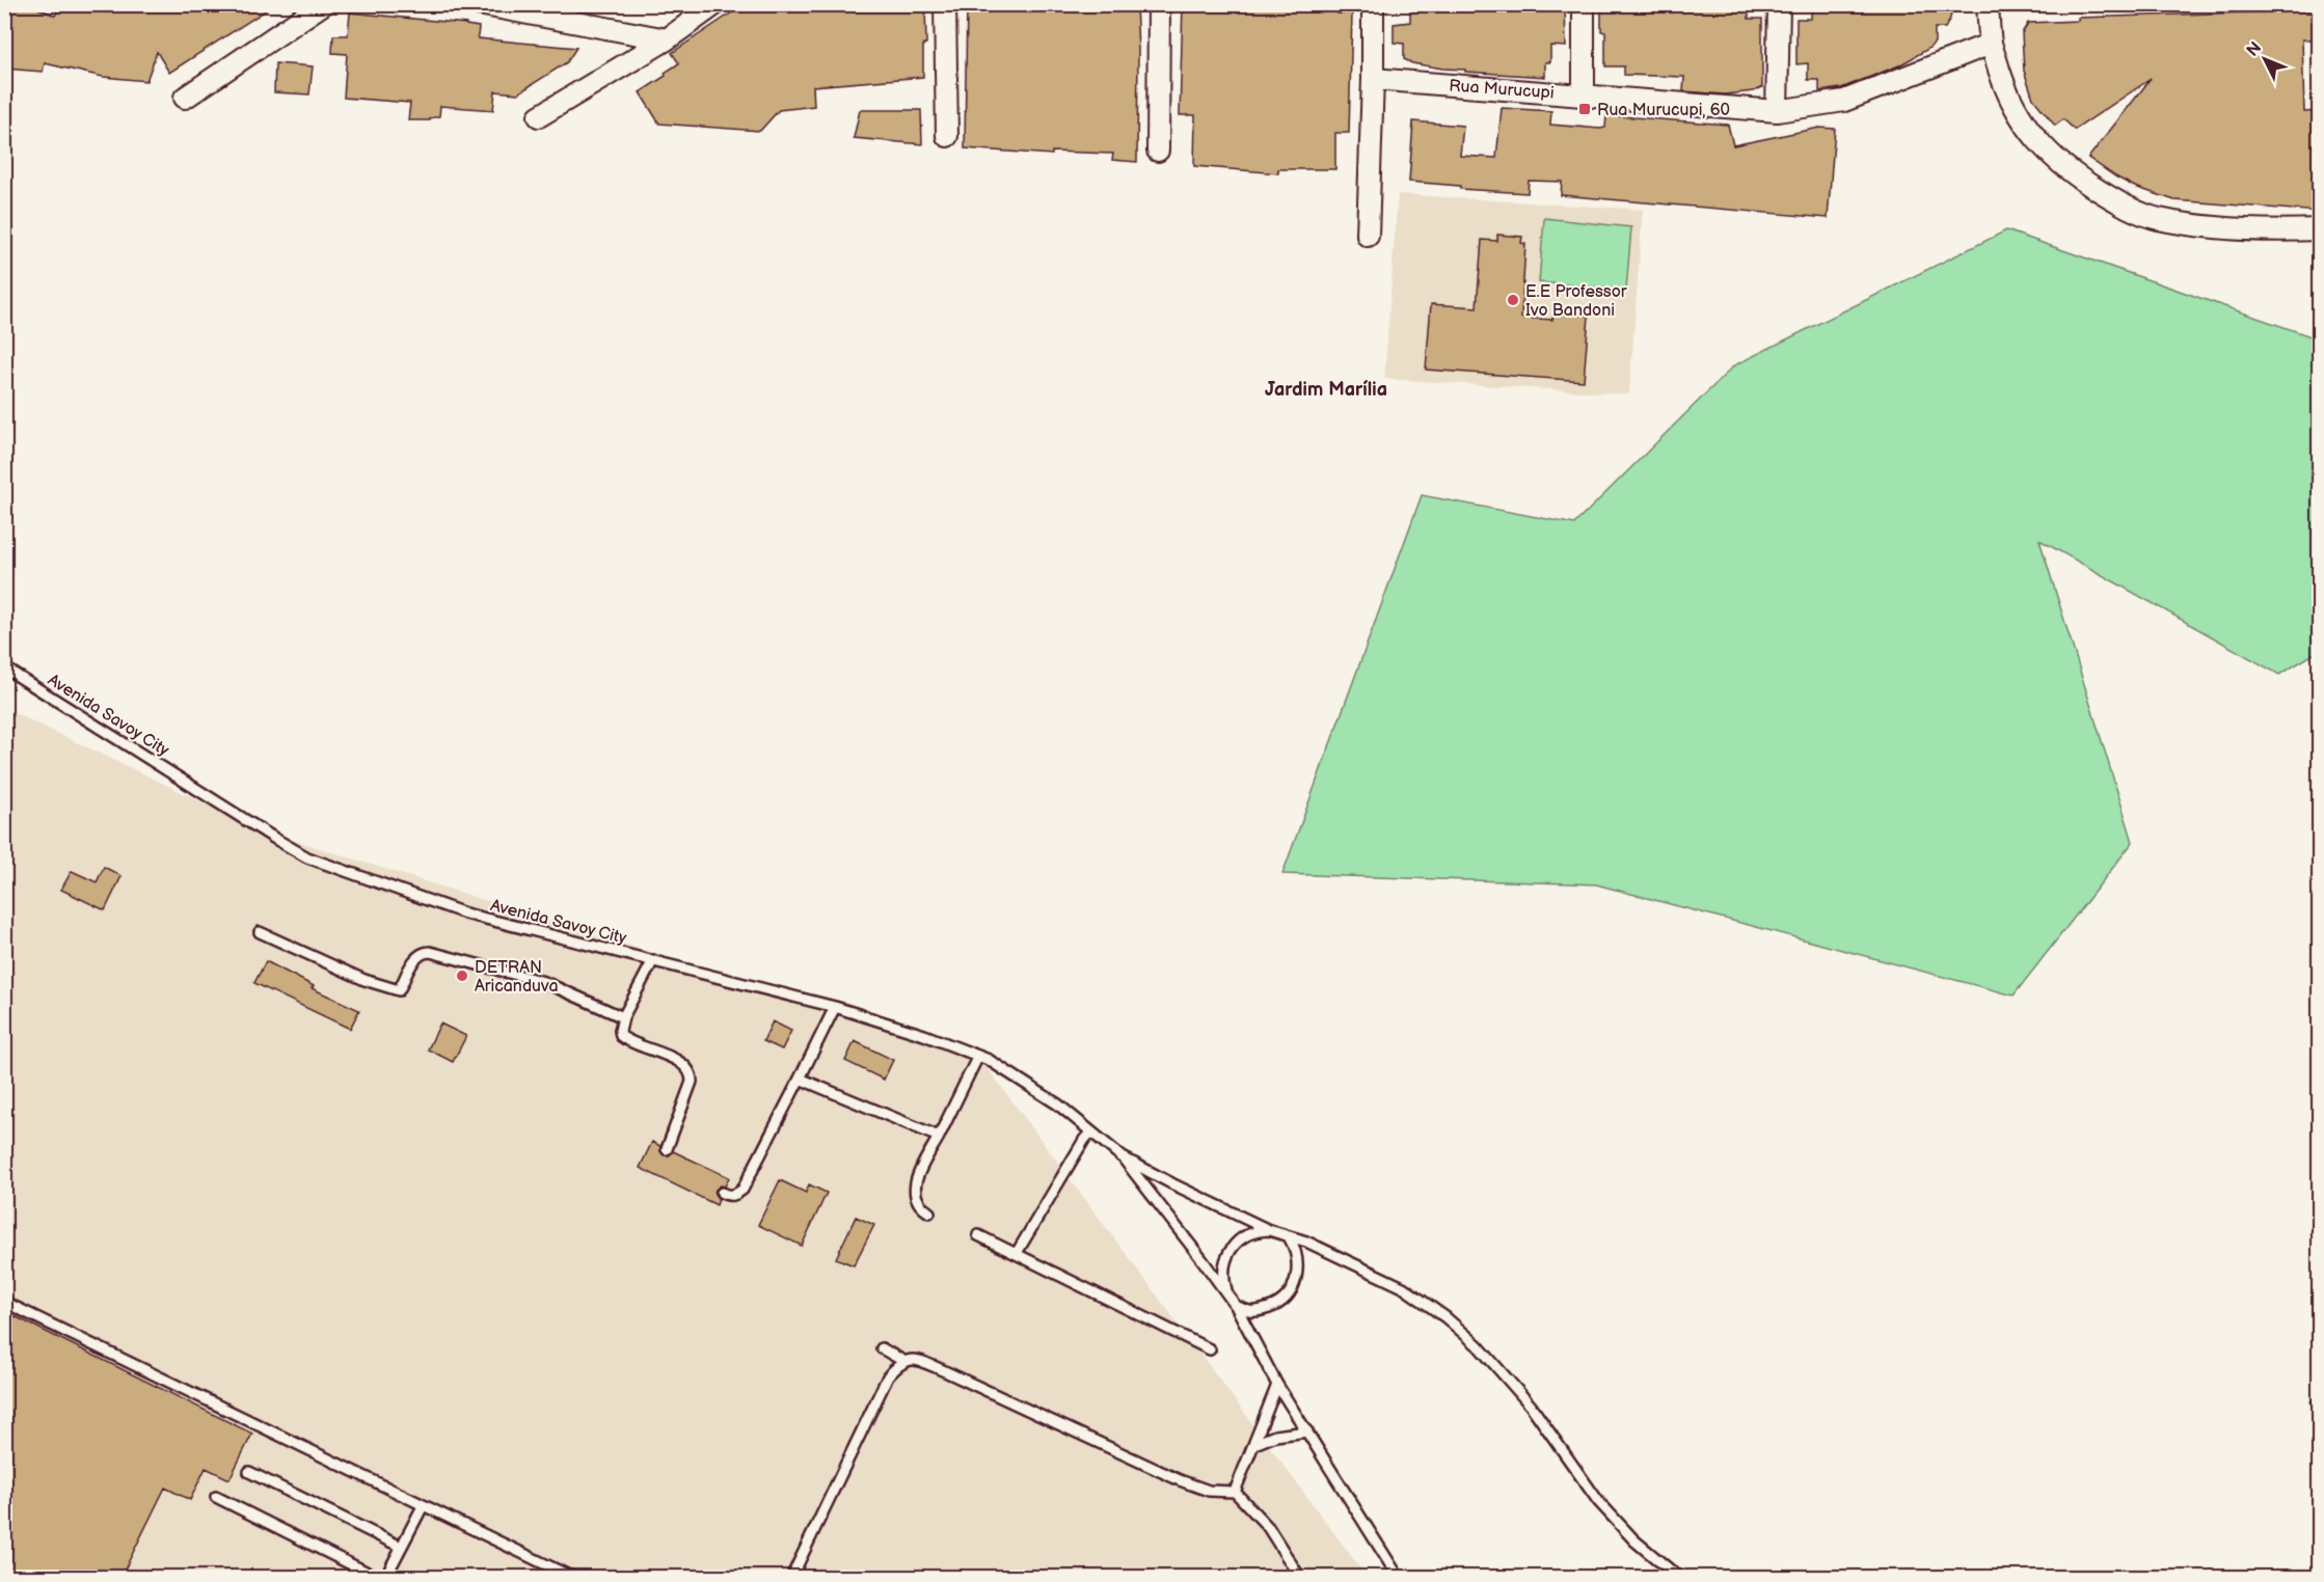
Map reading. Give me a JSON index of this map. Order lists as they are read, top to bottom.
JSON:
{
  "streets": {
    "street": ["Rua Murucupi"],
    "lane": ["Avenida Savoy City"]
  },
  "districts": ["Jardim Marília"],
  "places": {
    "transit": ["Rua Murucupi, 60"],
    "other": ["E.E Professor Ivo Bandoni", "DETRAN Aricanduva"]
  },
  "north": "top left"
}
